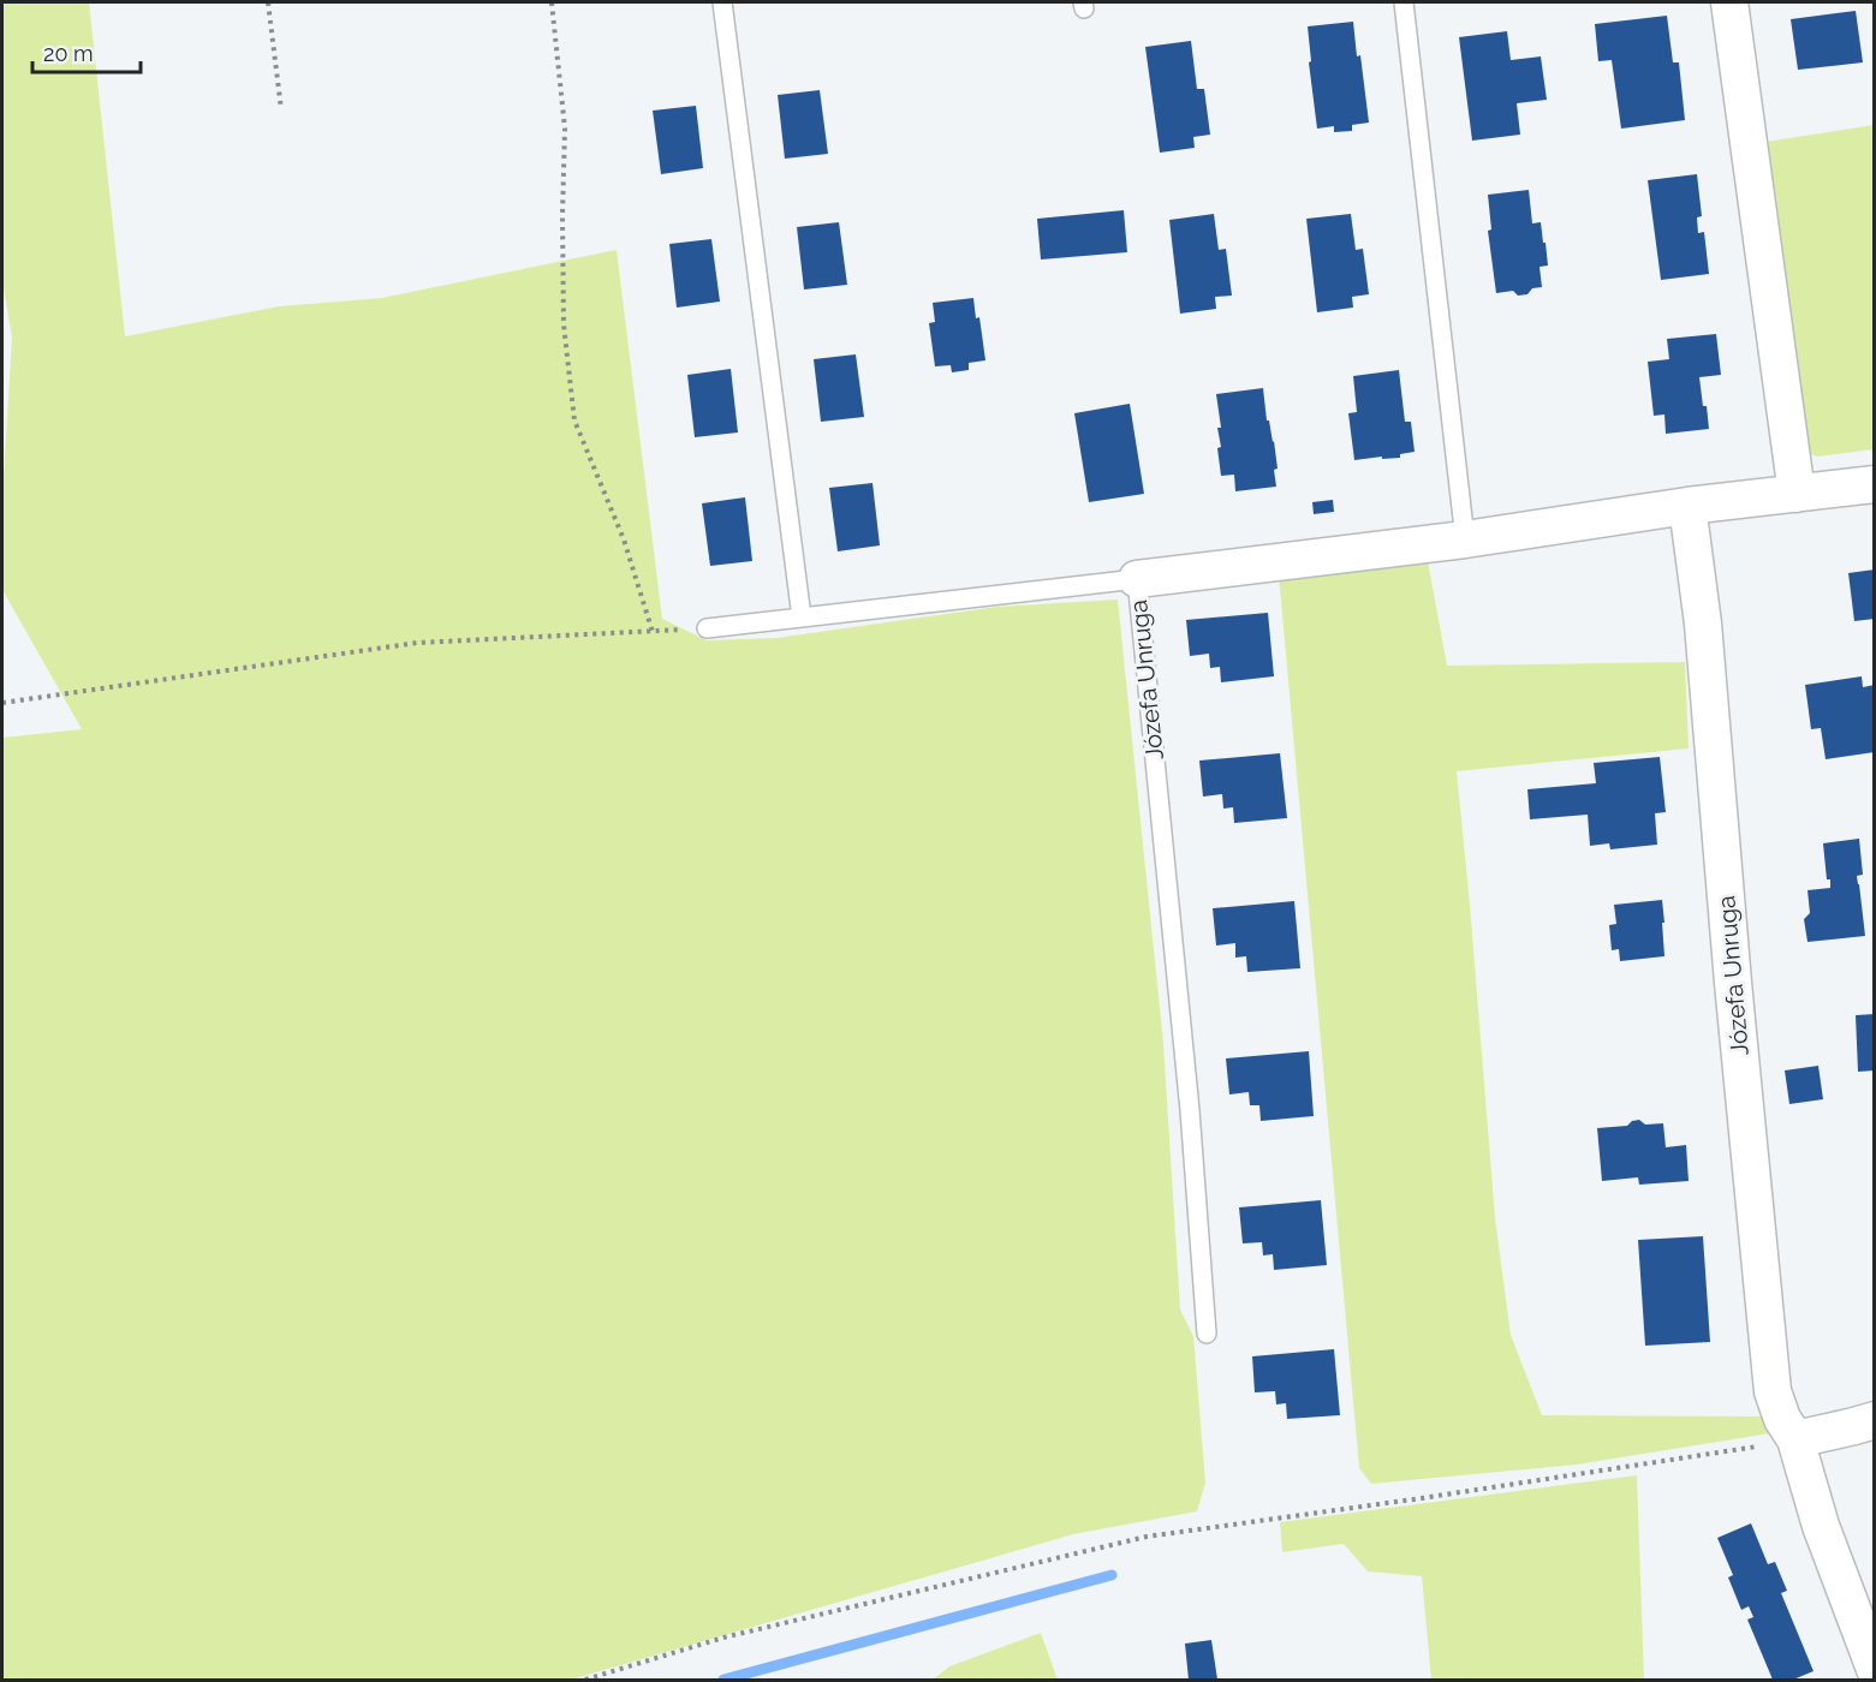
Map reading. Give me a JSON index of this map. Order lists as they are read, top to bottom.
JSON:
{
  "streets": {
    "street": ["Józefa Unruga"]
  },
  "scale_bar": "20 m"
}
